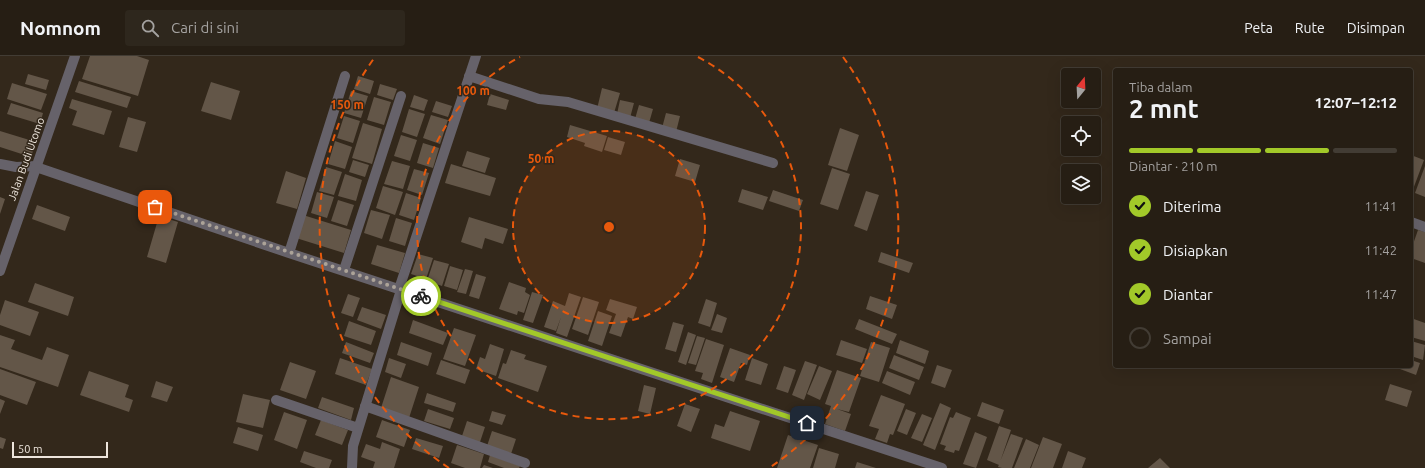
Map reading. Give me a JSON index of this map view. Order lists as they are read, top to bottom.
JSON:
{
  "streets": {
    "street": ["Jalan Budi Utomo"]
  },
  "scale_bar": "50 m",
  "north": "top",
  "page": {
    "header": "Nomnom",
    "search": "Cari di sini",
    "nav": ["Peta", "Rute", "Disimpan"],
    "heading": ["2 mnt", "Tiba dalam", "12:07–12:12"],
    "bar": "Diantar · 210 m",
    "list": [
      ["Diterima", "11:41"],
      ["Disiapkan", "11:42"],
      ["Diantar", "11:47"],
      "Sampai"
    ],
    "scale": "50 m"
  },
  "rings": ["100 m", "150 m", "50 m"]
}
